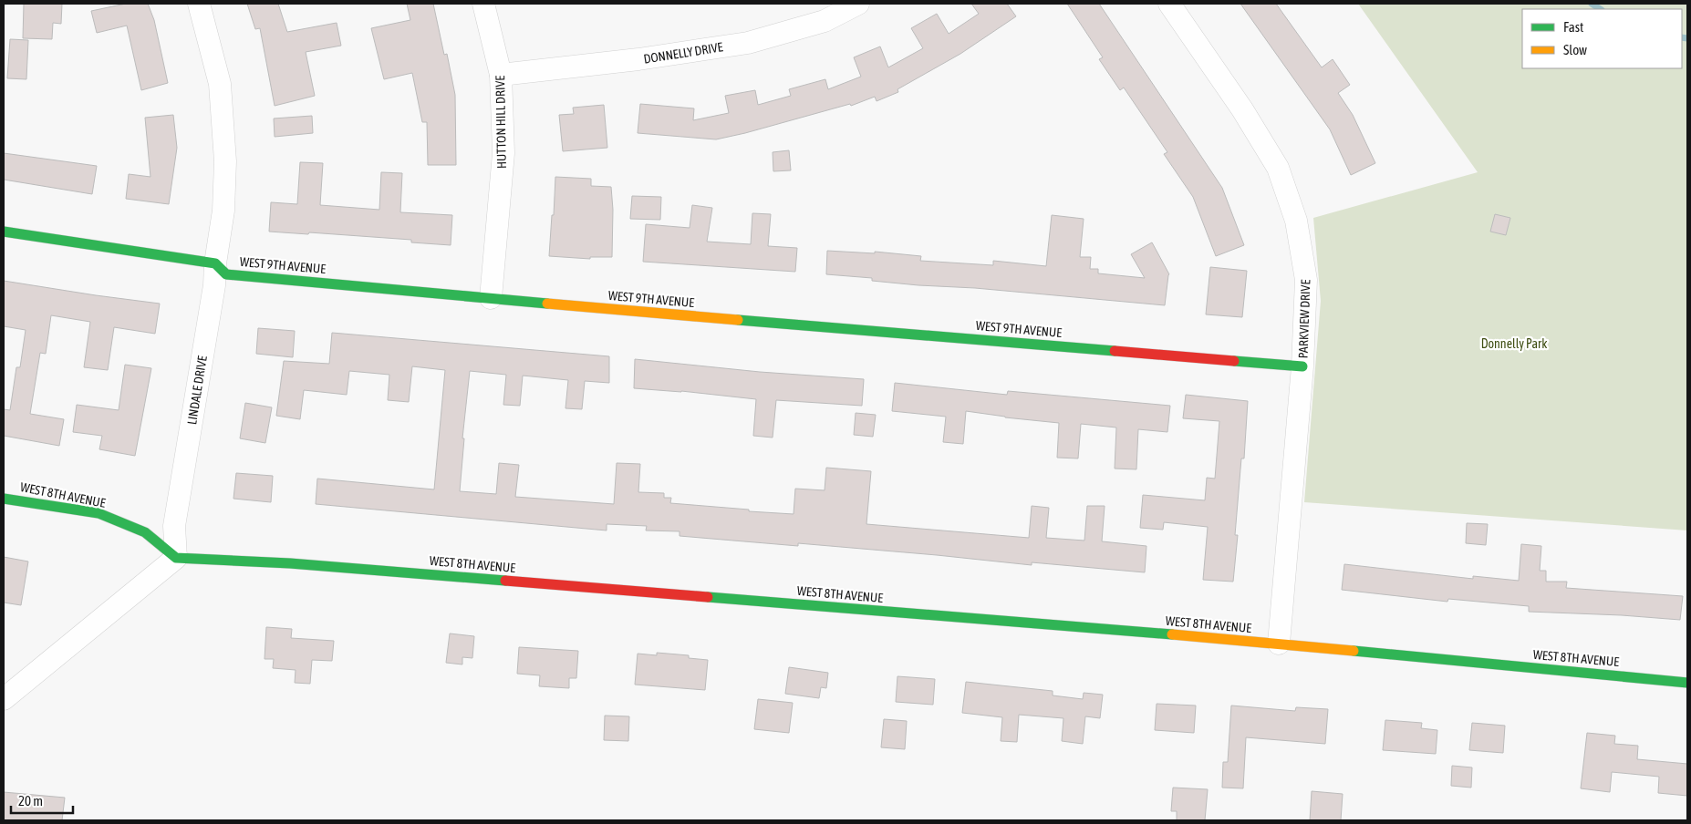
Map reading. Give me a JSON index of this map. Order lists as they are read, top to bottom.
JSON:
{
  "streets": {
    "street": [
      "DONNELLY DRIVE",
      "HUTTON HILL DRIVE",
      "WEST 9TH AVENUE",
      "PARKVIEW DRIVE",
      "LINDALE DRIVE",
      "WEST 8TH AVENUE"
    ]
  },
  "crossings": [
    ["DONNELLY DRIVE", "HUTTON HILL DRIVE"],
    ["HUTTON HILL DRIVE", "WEST 9TH AVENUE"],
    ["WEST 9TH AVENUE", "PARKVIEW DRIVE"],
    ["WEST 9TH AVENUE", "LINDALE DRIVE"],
    ["PARKVIEW DRIVE", "WEST 8TH AVENUE"],
    ["LINDALE DRIVE", "WEST 8TH AVENUE"]
  ],
  "parks": ["Donnelly Park"],
  "legend": ["Fast", "Slow"],
  "scale_bar": "20 m"
}
